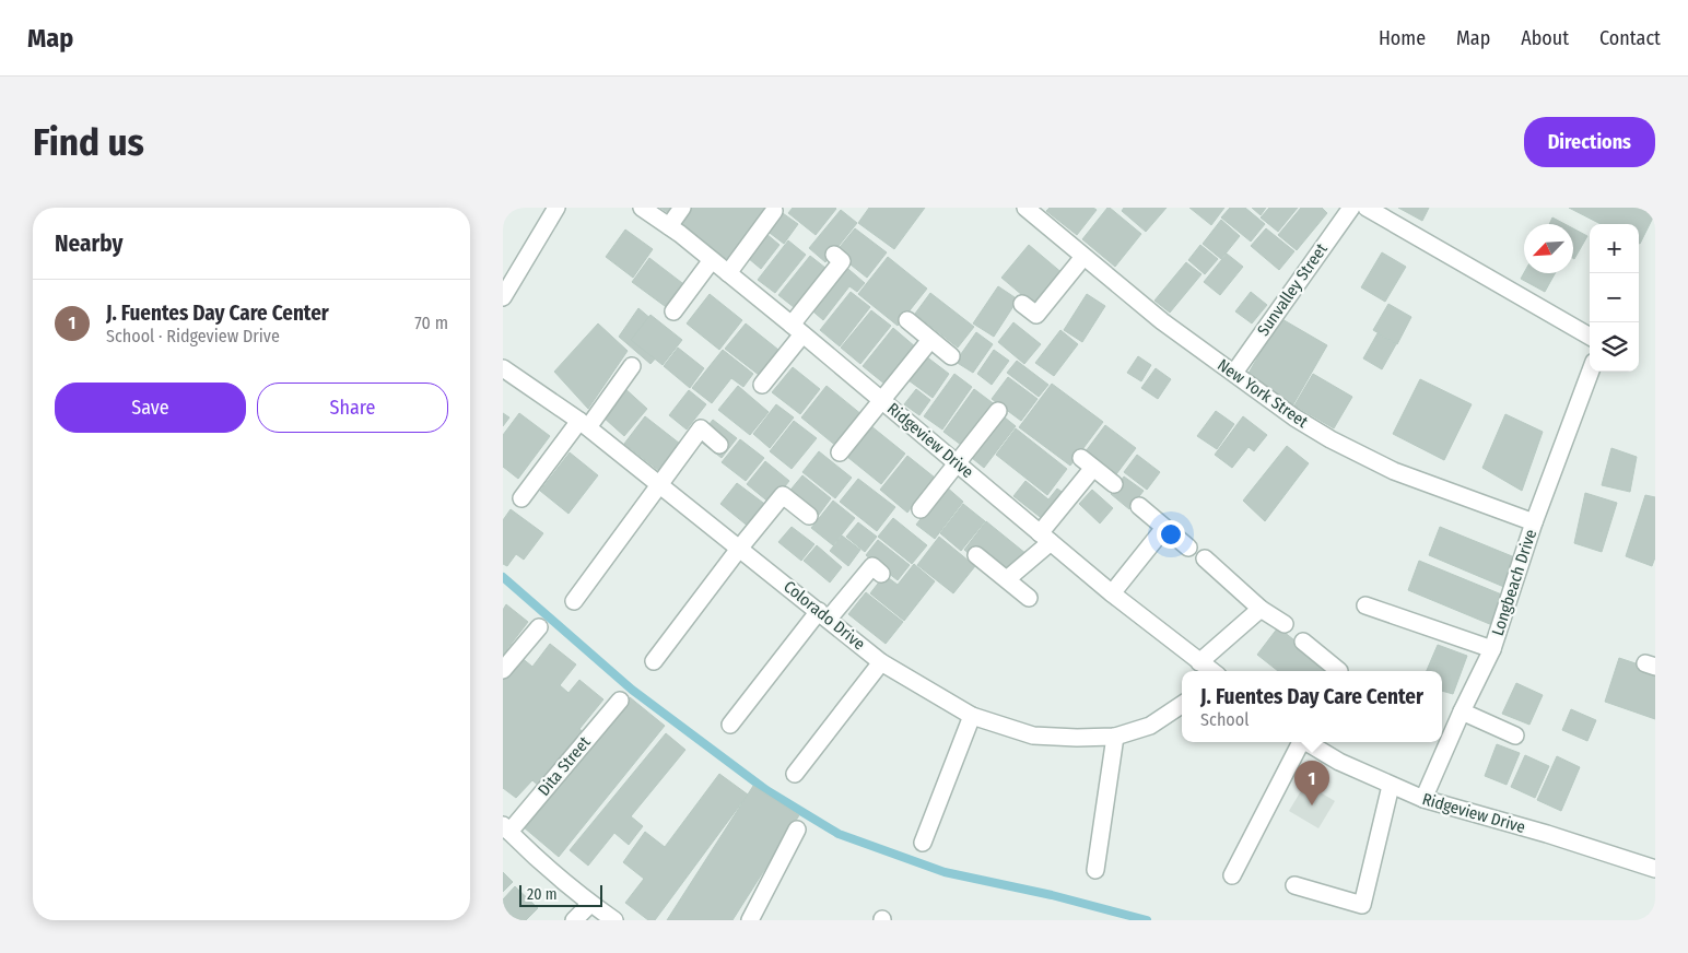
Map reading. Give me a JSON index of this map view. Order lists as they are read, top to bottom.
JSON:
{
  "streets": {
    "street": [
      "Sunvalley Street",
      "New York Street",
      "Ridgeview Drive",
      "Longbeach Drive",
      "Colorado Drive",
      "Dita Street"
    ]
  },
  "crossings": [
    ["Sunvalley Street", "New York Street"],
    ["New York Street", "Longbeach Drive"],
    ["Ridgeview Drive", "Longbeach Drive"]
  ],
  "scale_bar": "20 m",
  "north": "bottom left",
  "page": {
    "header": "Map",
    "nav": [
      "Home",
      "Map",
      "About",
      "Contact"
    ],
    "buttons": [
      "Directions",
      ["Save", "Share"]
    ],
    "title": "Find us",
    "heading": "Nearby",
    "map_buttons": ["+", "−"],
    "list": [
      {
        "mark": "1",
        "name": "J. Fuentes Day Care Center",
        "note": "School · Ridgeview Drive",
        "value": "70 m"
      }
    ],
    "popup": ["J. Fuentes Day Care Center", "School"],
    "pins": "1",
    "scale": "20 m"
  }
}
